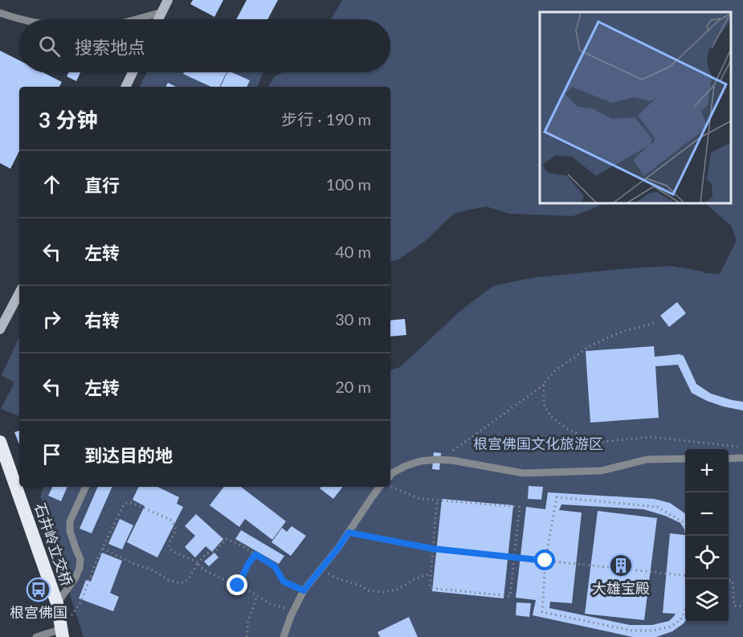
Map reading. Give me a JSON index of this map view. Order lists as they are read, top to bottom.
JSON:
{
  "streets": {
    "highway": ["石井岭立交桥"]
  },
  "parks": ["根宫佛国文化旅游区"],
  "places": {
    "building": ["大雄宝殿"],
    "bus stop": ["根宫佛国"]
  },
  "page": {
    "search": "搜索地点",
    "heading": ["3 分钟", "步行 · 190 m"],
    "list": [
      ["直行", "100 m"],
      ["左转", "40 m"],
      ["右转", "30 m"],
      ["左转", "20 m"],
      "到达目的地"
    ],
    "map_buttons": ["+", "−"]
  }
}
